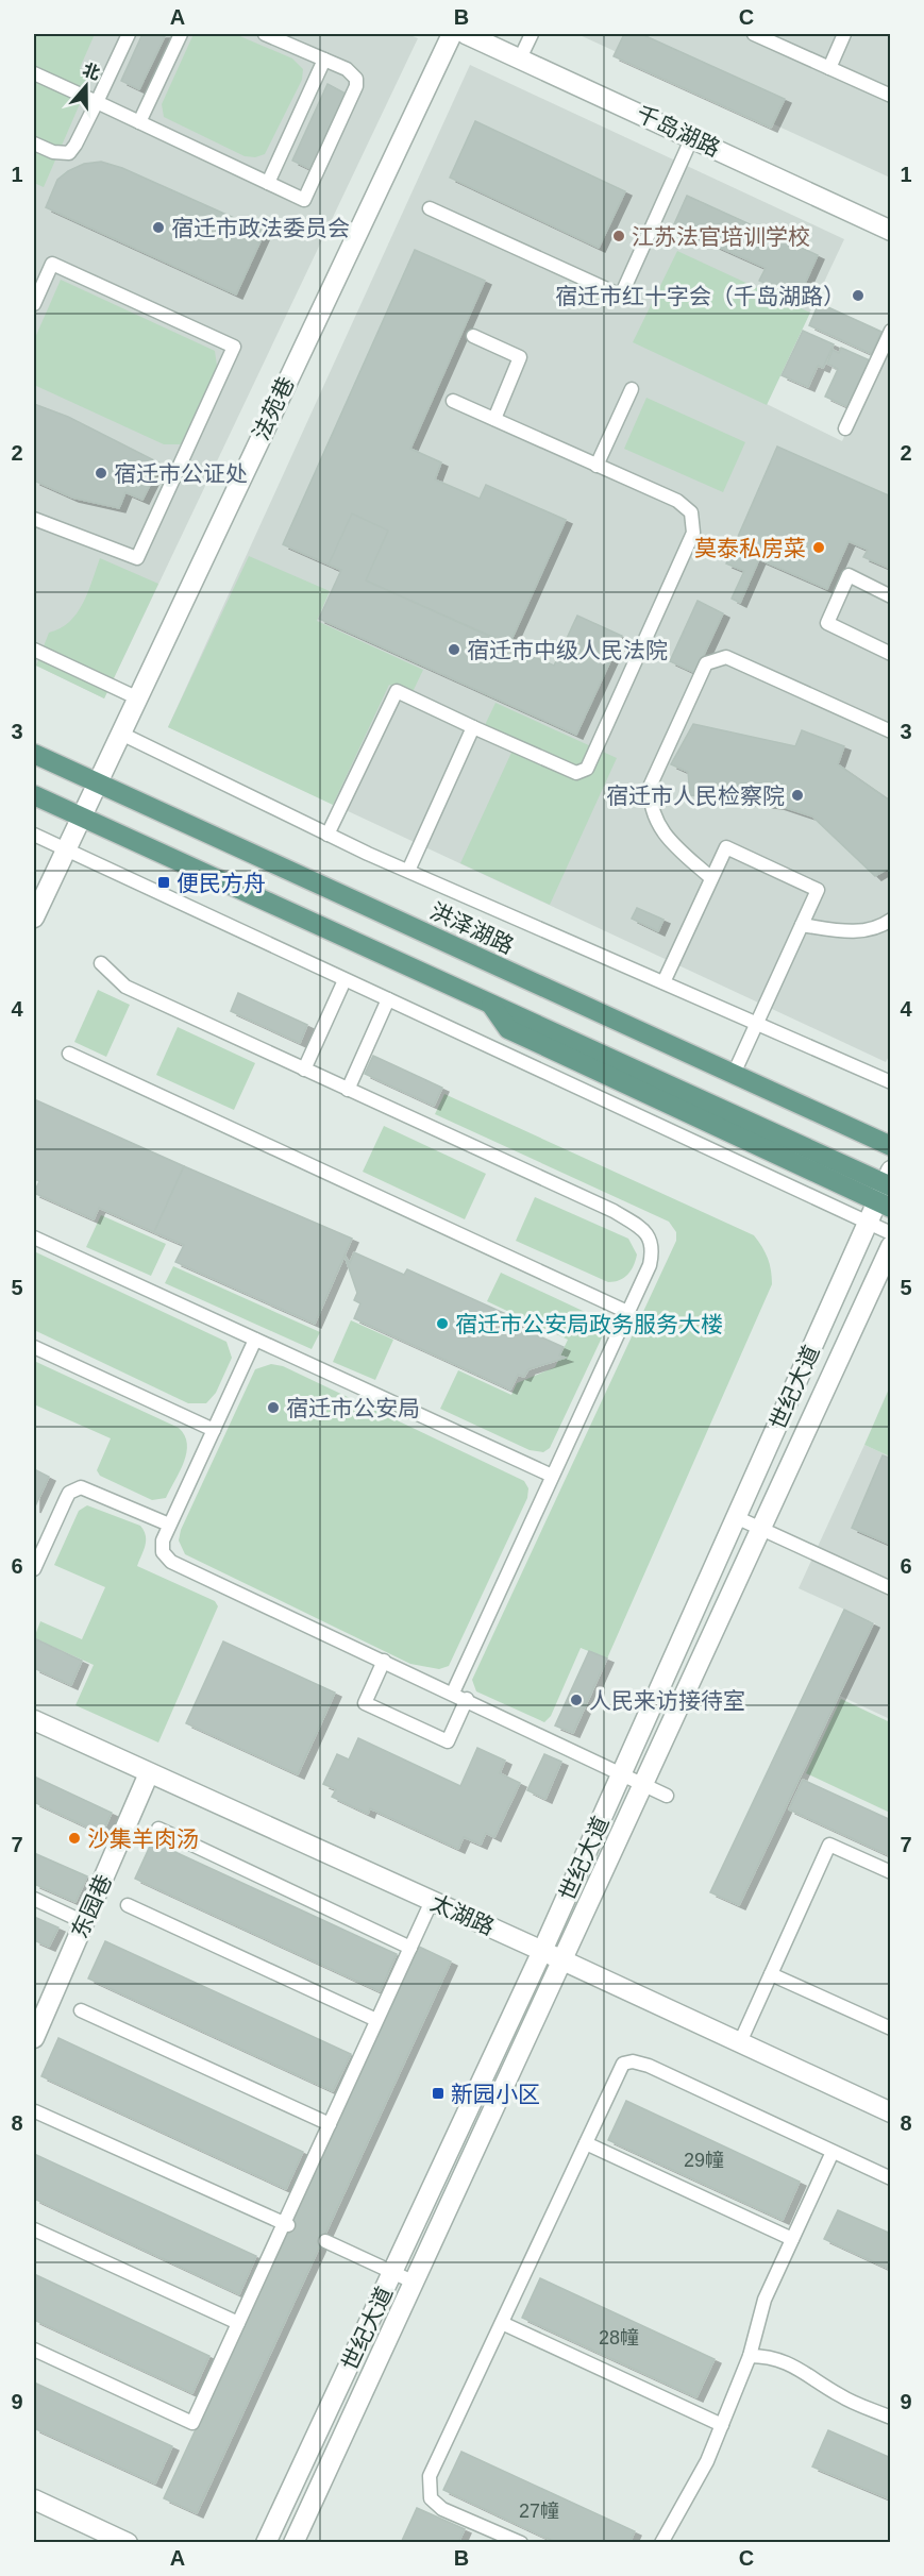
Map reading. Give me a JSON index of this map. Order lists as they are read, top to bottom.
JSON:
{
  "streets": {
    "main road": ["洪泽湖路"],
    "street": [
      "千岛湖路",
      "法苑巷",
      "世纪大道",
      "东园巷",
      "太湖路"
    ]
  },
  "crossings": [
    ["法苑巷", "洪泽湖路"],
    ["世纪大道", "太湖路"],
    ["东园巷", "太湖路"]
  ],
  "places": {
    "other": [
      "宿迁市政法委员会",
      "江苏法官培训学校",
      "宿迁市红十字会（千岛湖路）",
      "宿迁市公证处",
      "莫泰私房菜",
      "宿迁市中级人民法院",
      "宿迁市人民检察院",
      "宿迁市公安局政务服务大楼",
      "宿迁市公安局",
      "人民来访接待室",
      "沙集羊肉汤"
    ],
    "transit": ["便民方舟", "新园小区"]
  },
  "house_numbers": ["29幢", "28幢", "27幢"],
  "north": "top",
  "grid": {
    "columns": ["A", "B", "C"],
    "rows": [
      "1",
      "2",
      "3",
      "4",
      "5",
      "6",
      "7",
      "8",
      "9"
    ]
  }
}
